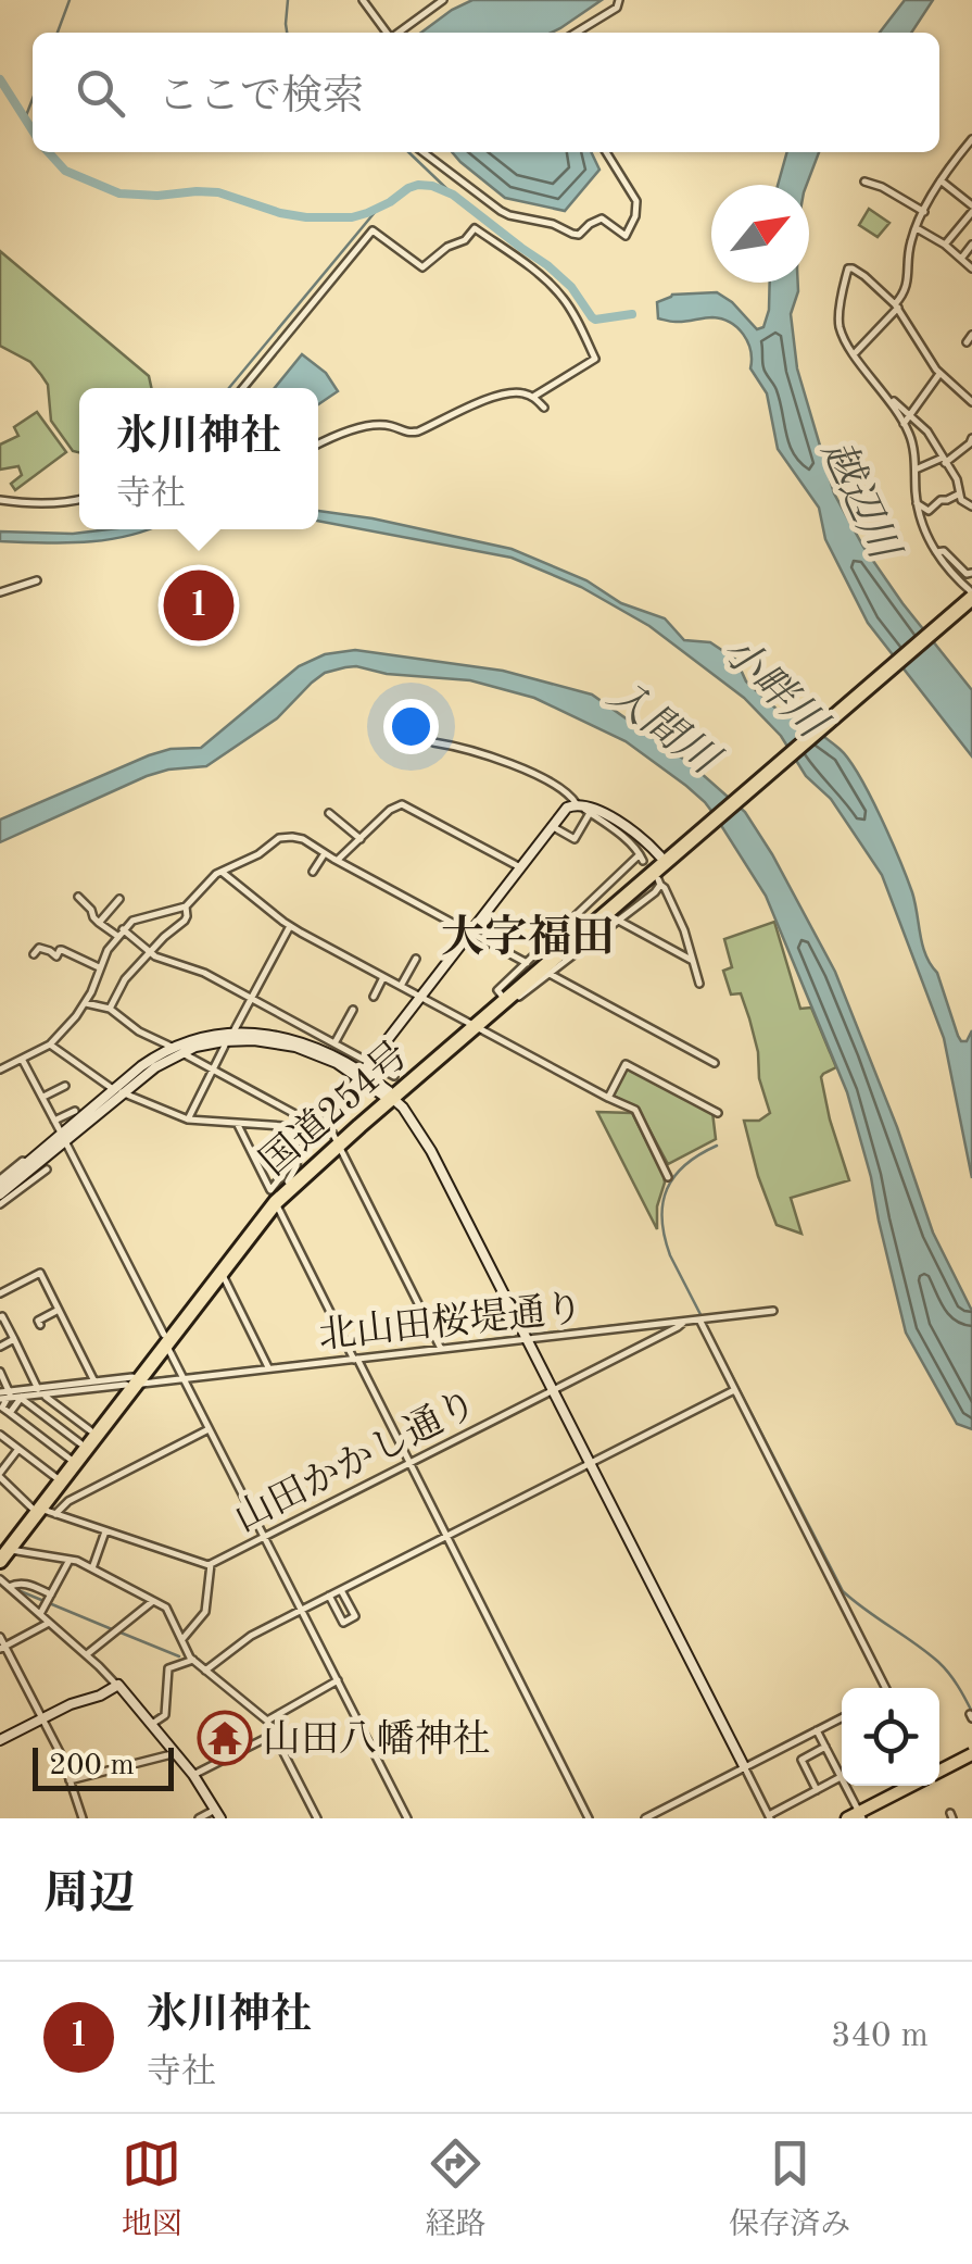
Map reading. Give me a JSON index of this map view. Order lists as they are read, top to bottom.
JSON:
{
  "streets": {
    "highway": ["国道254号"],
    "street": ["北山田桜堤通り", "山田かかし通り"]
  },
  "crossings": [
    ["国道254号", "北山田桜堤通り"],
    ["国道254号", "山田かかし通り"],
    ["北山田桜堤通り", "山田かかし通り"]
  ],
  "districts": ["大字福田"],
  "water": ["越辺川", "小畔川", "入間川"],
  "places": {
    "temple": ["山田八幡神社"]
  },
  "scale_bar": "200 m",
  "north": "top right",
  "page": {
    "search": "ここで検索",
    "popup": ["氷川神社", "寺社"],
    "pins": "1",
    "scale": "200 m",
    "heading": "周辺",
    "list": [
      {
        "mark": "1",
        "name": "氷川神社",
        "note": "寺社",
        "value": "340 m"
      }
    ],
    "nav": ["地図", "経路", "保存済み"]
  }
}
